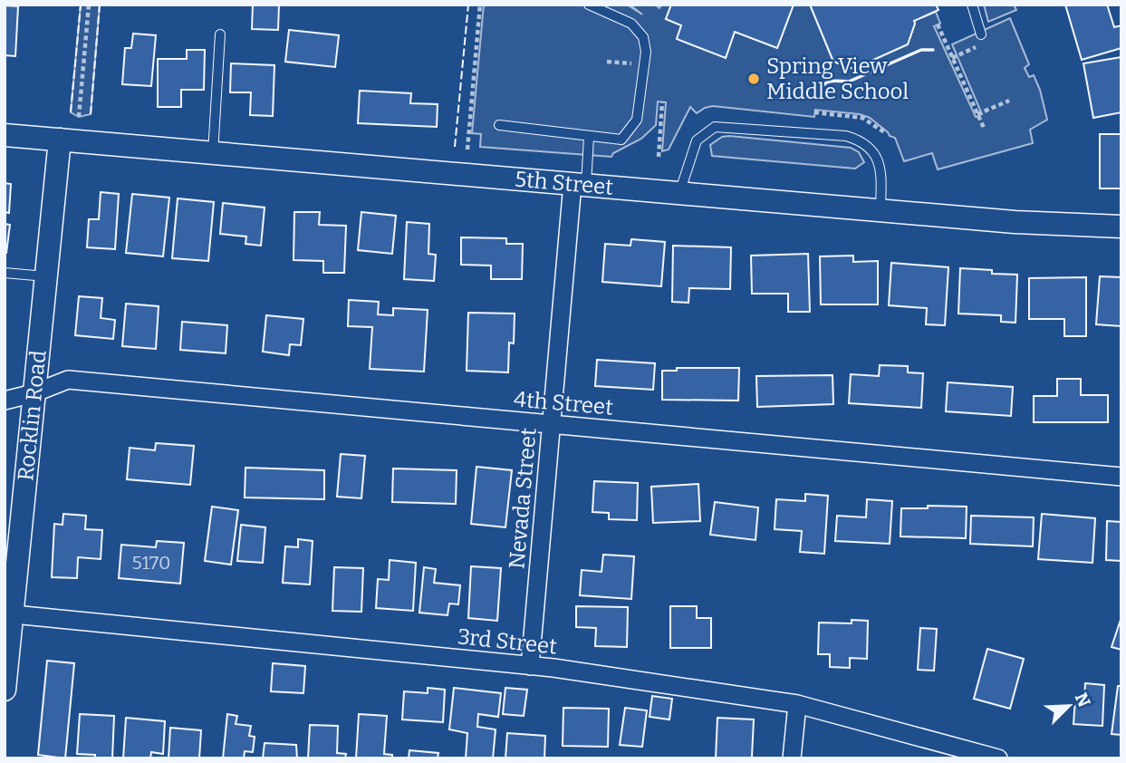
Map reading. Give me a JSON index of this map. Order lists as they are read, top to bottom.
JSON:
{
  "streets": {
    "street": [
      "5th Street",
      "4th Street",
      "Rocklin Road",
      "Nevada Street",
      "3rd Street"
    ]
  },
  "crossings": [
    ["5th Street", "Rocklin Road"],
    ["5th Street", "Nevada Street"],
    ["4th Street", "Rocklin Road"],
    ["4th Street", "Nevada Street"],
    ["Rocklin Road", "3rd Street"],
    ["Nevada Street", "3rd Street"]
  ],
  "places": ["Spring View Middle School"],
  "house_numbers": ["5170"],
  "north": "top right"
}
